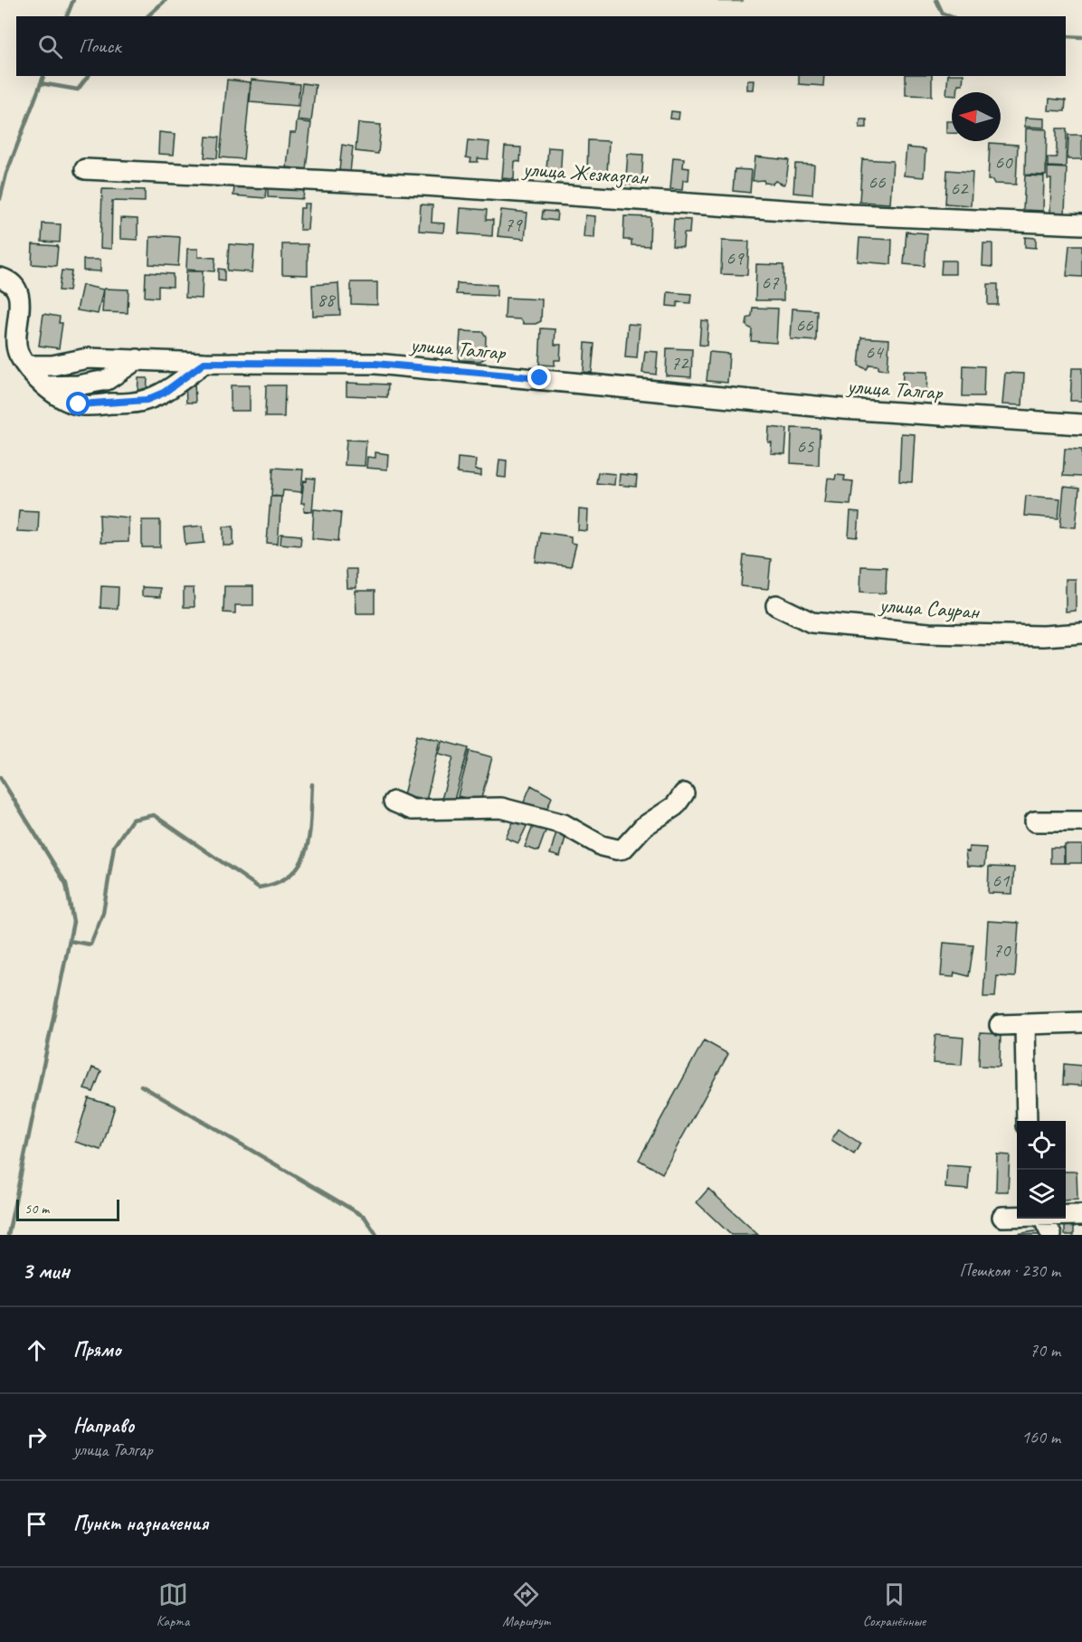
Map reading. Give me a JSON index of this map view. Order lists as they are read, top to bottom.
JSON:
{
  "streets": {
    "street": ["улица Жезказган", "улица Талгар", "улица Сауран"]
  },
  "house_numbers": [
    "60",
    "66",
    "62",
    "79",
    "69",
    "67",
    "88",
    "66",
    "64",
    "72",
    "65",
    "61",
    "70"
  ],
  "scale_bar": "50 m",
  "north": "left",
  "page": {
    "search": "Поиск",
    "scale": "50 m",
    "heading": ["3 мин", "Пешком · 230 m"],
    "list": [
      ["Прямо", "70 m"],
      ["Направо", "улица Талгар", "160 m"],
      "Пункт назначения"
    ],
    "nav": ["Карта", "Маршрут", "Сохранённые"]
  }
}
